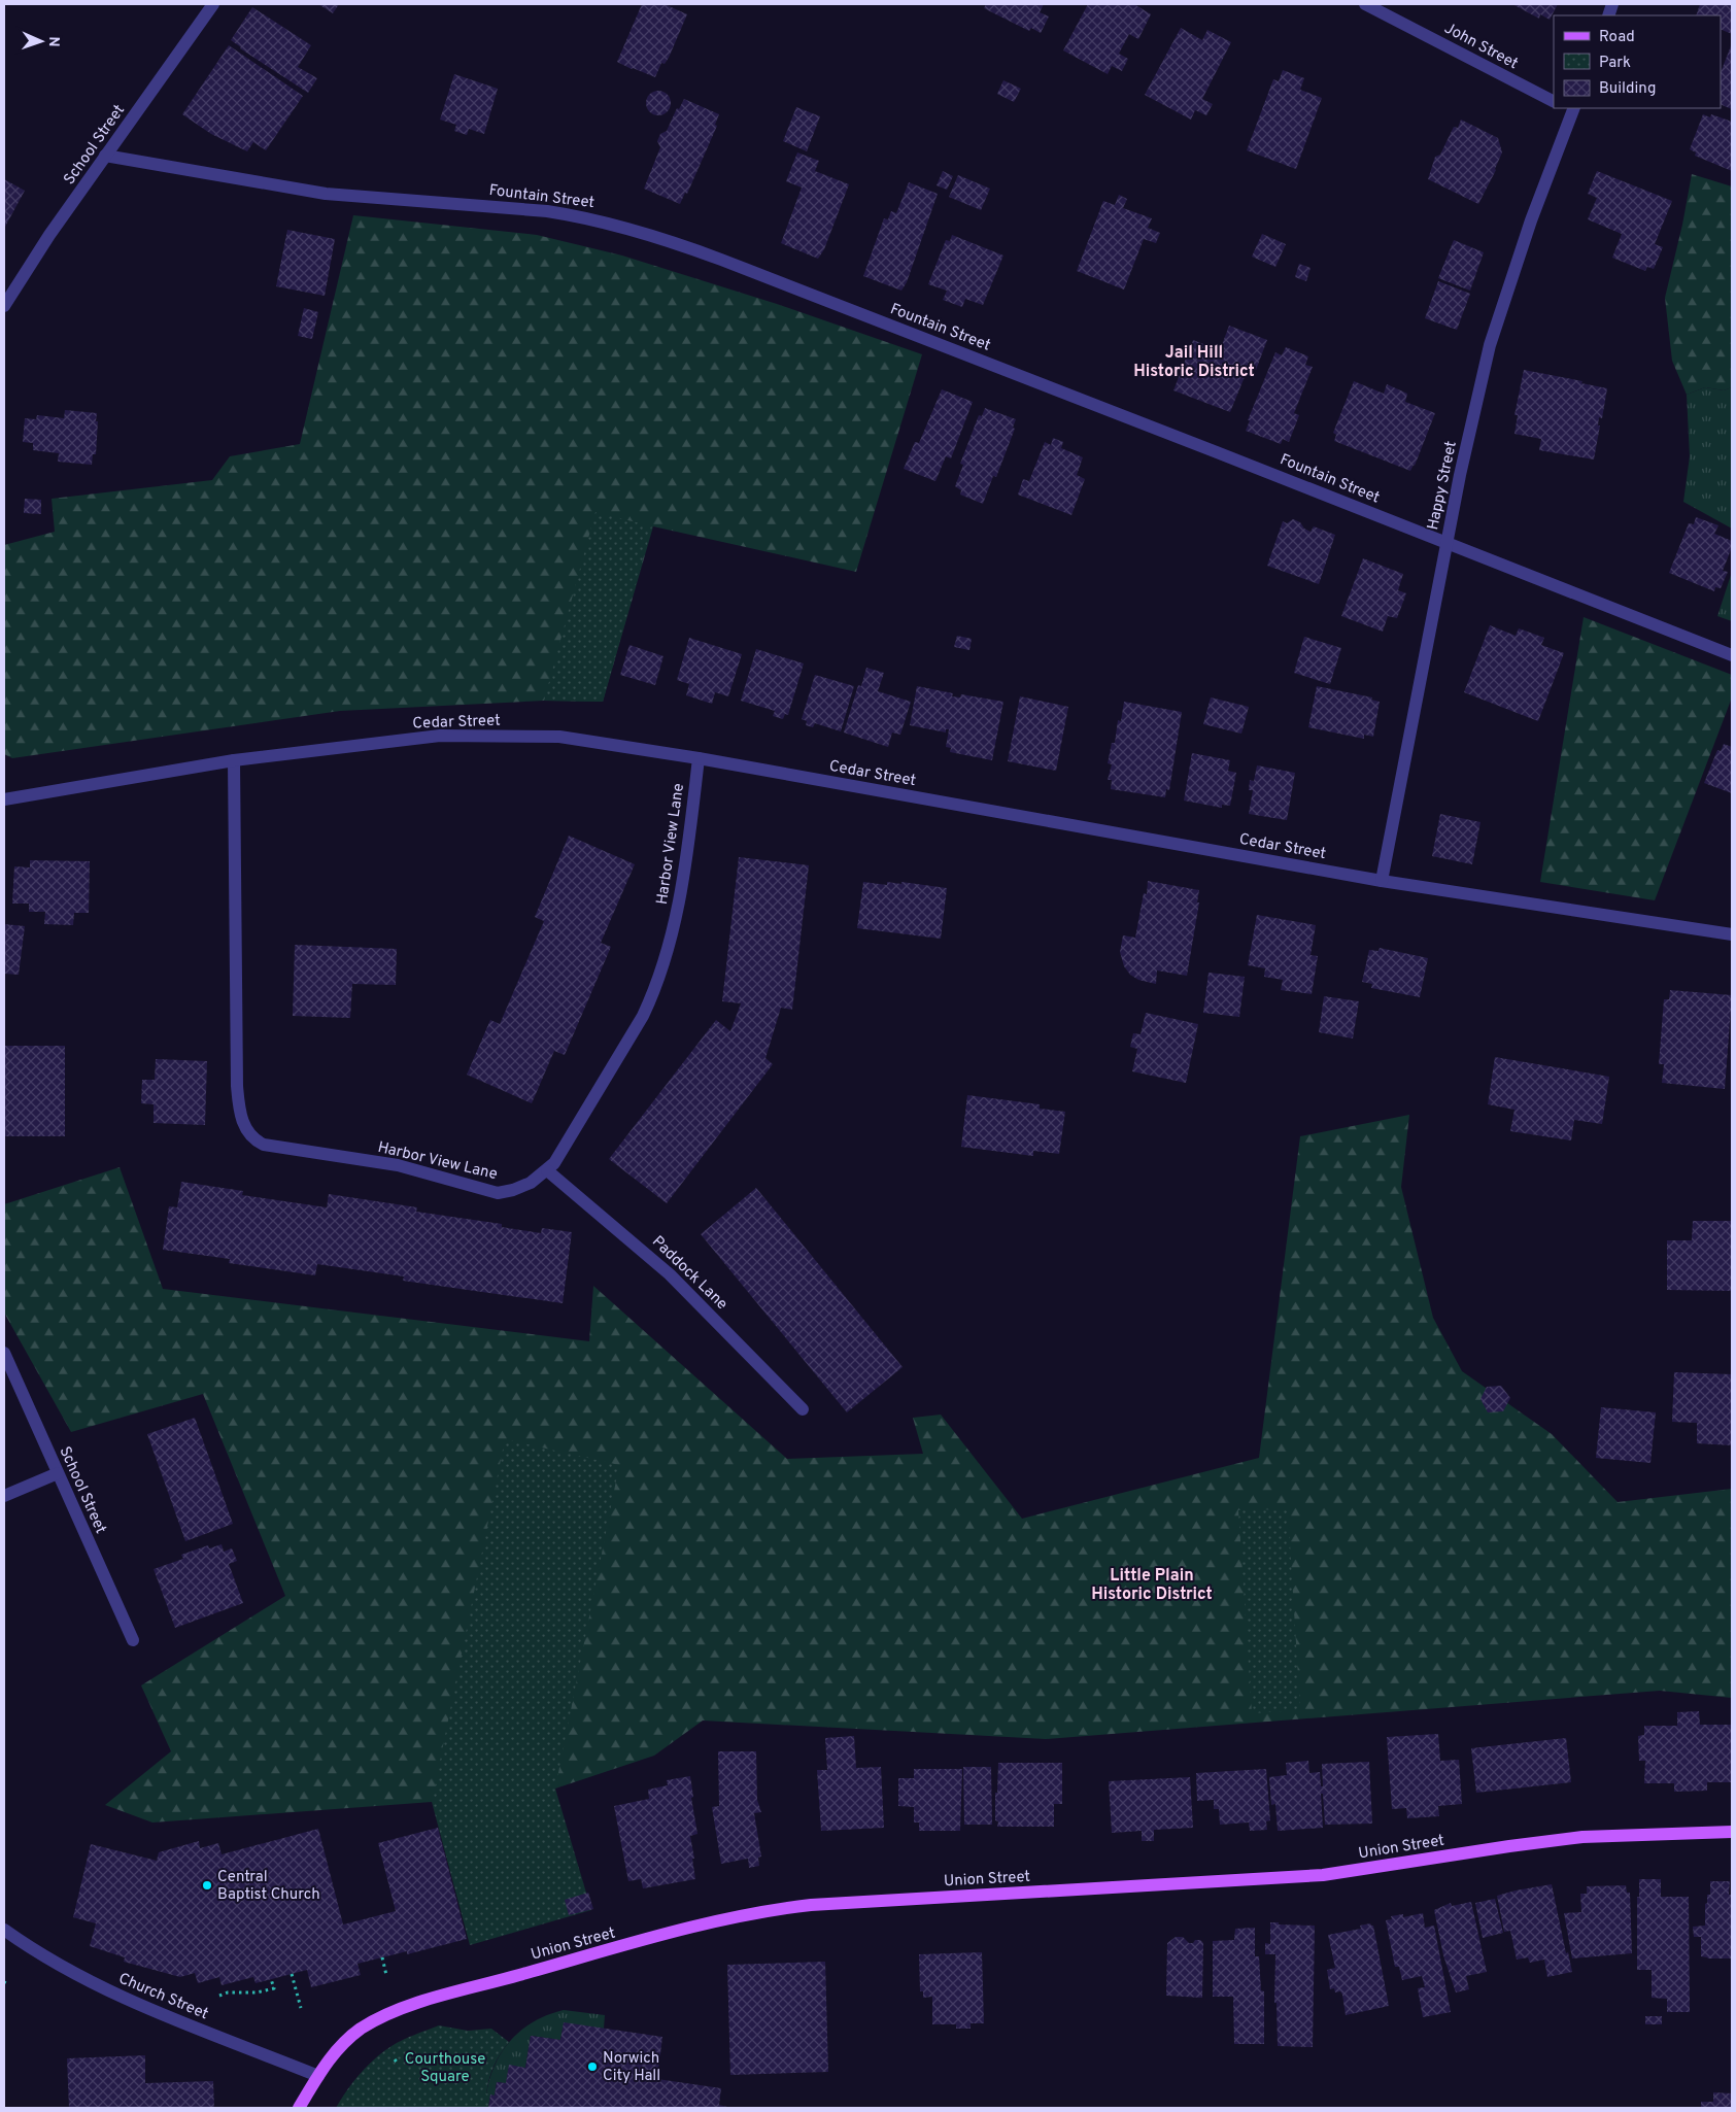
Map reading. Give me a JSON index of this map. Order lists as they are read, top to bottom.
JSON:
{
  "streets": {
    "main road": ["Union Street"],
    "street": [
      "John Street",
      "School Street",
      "Fountain Street",
      "Happy Street",
      "Cedar Street",
      "Harbor View Lane",
      "Paddock Lane",
      "Church Street"
    ]
  },
  "crossings": [
    ["School Street", "Fountain Street"],
    ["Fountain Street", "Happy Street"],
    ["Happy Street", "Cedar Street"],
    ["Cedar Street", "Harbor View Lane"],
    ["Harbor View Lane", "Paddock Lane"],
    ["Union Street", "Church Street"]
  ],
  "districts": ["Jail Hill Historic District", "Little Plain Historic District"],
  "parks": ["Courthouse Square"],
  "places": ["Central Baptist Church", "Norwich City Hall"],
  "legend": ["Road", "Park", "Building"],
  "north": "right"
}
